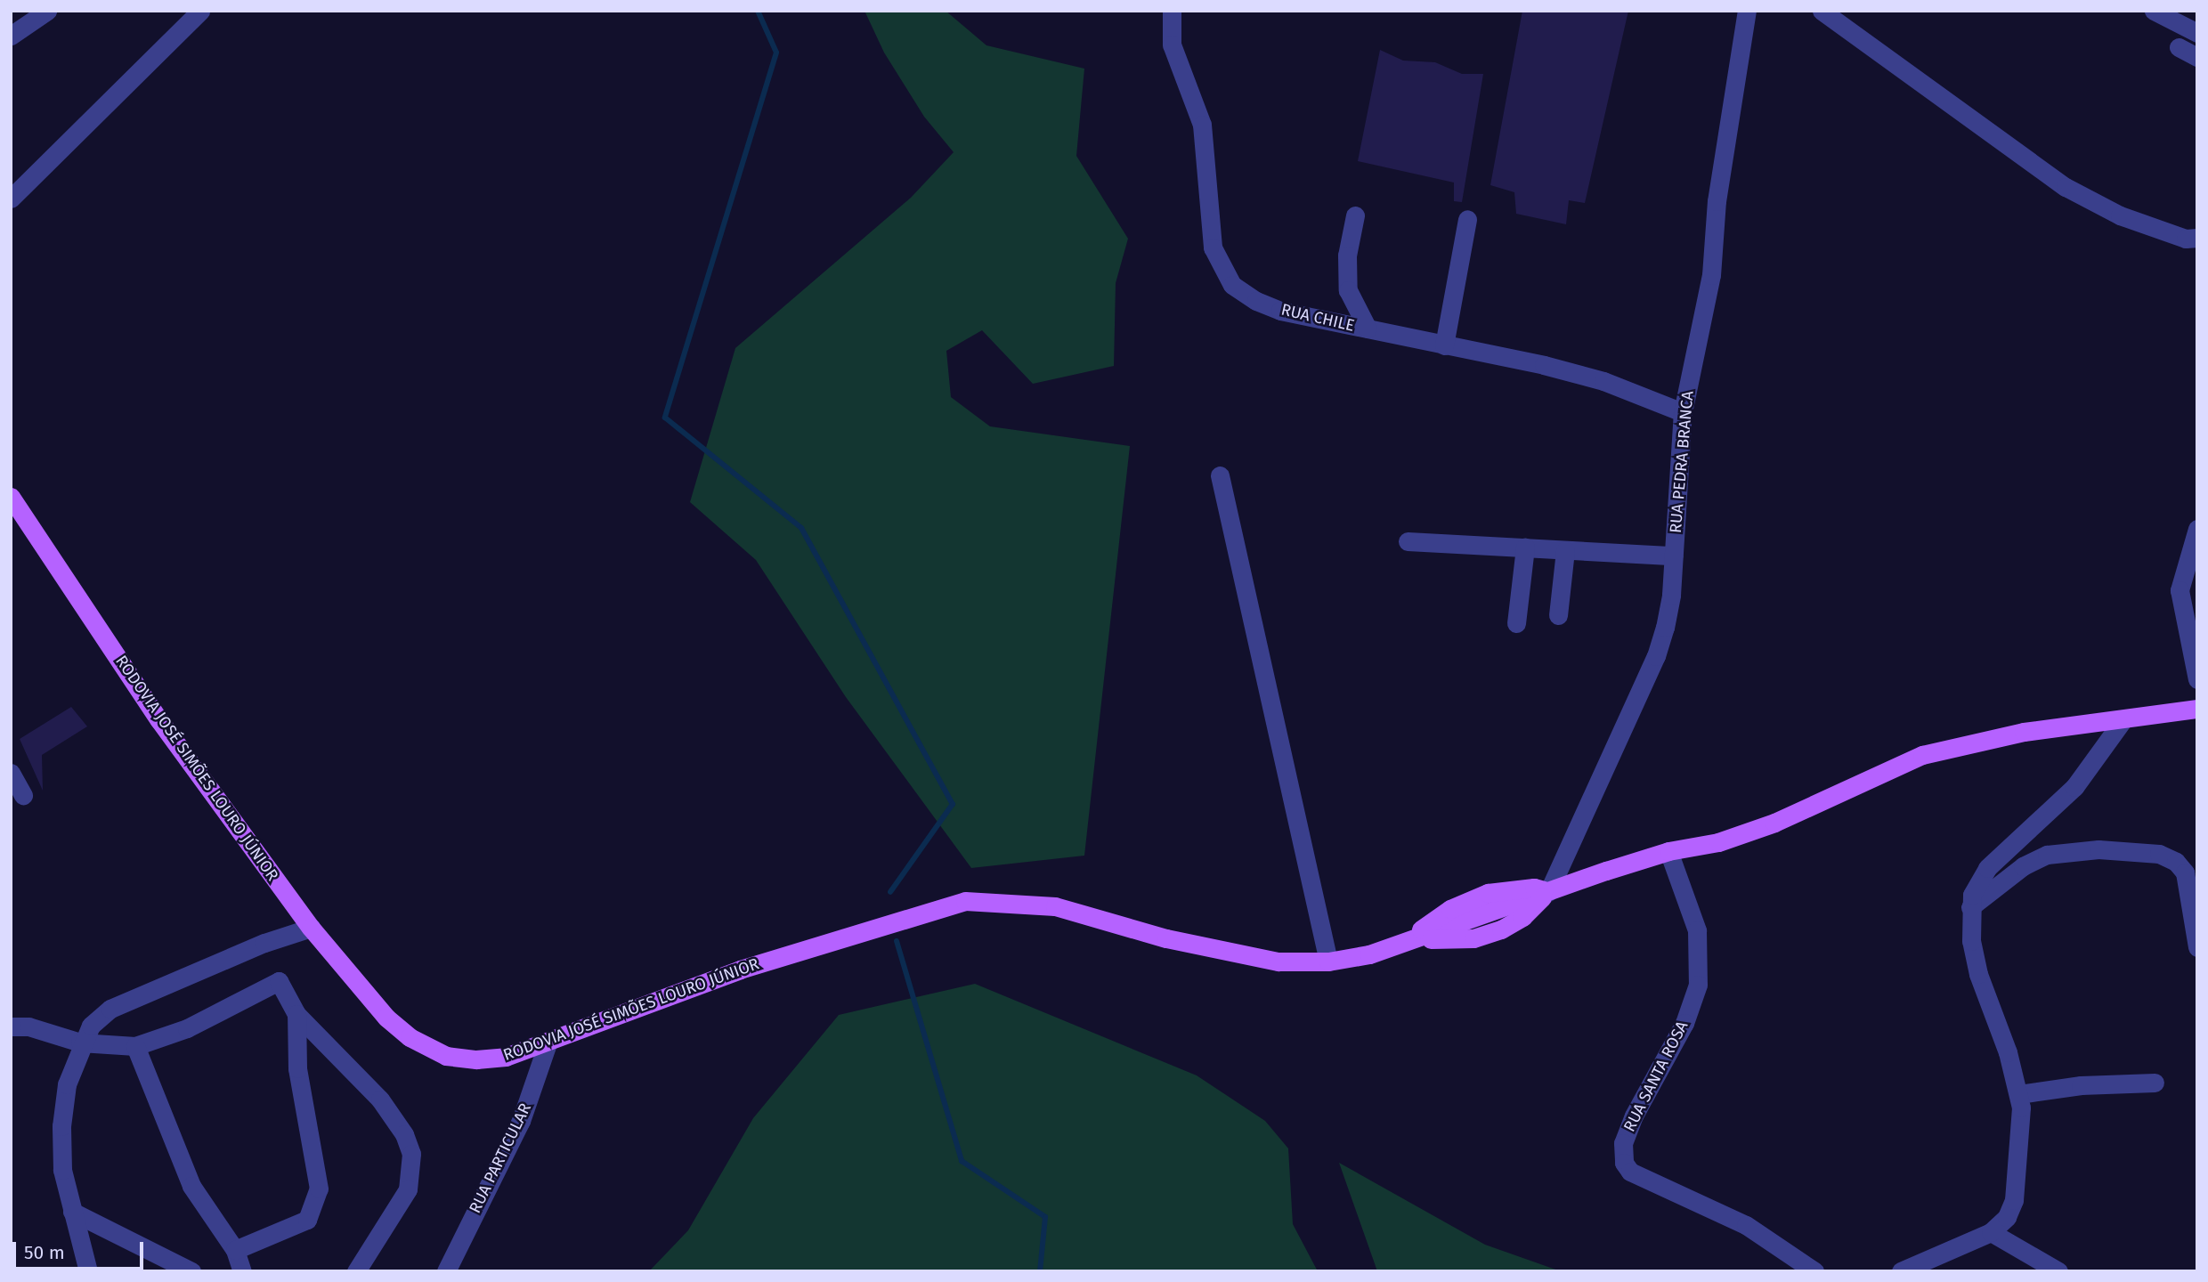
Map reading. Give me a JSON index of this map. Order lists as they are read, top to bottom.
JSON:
{
  "streets": {
    "main road": ["RODOVIA JOSÉ SIMÕES LOURO JÚNIOR"],
    "street": [
      "RUA CHILE",
      "RUA PEDRA BRANCA",
      "RUA SANTA ROSA",
      "RUA PARTICULAR"
    ]
  },
  "crossings": [
    ["RUA CHILE", "RUA PEDRA BRANCA"],
    ["RUA PEDRA BRANCA", "RODOVIA JOSÉ SIMÕES LOURO JÚNIOR"],
    ["RODOVIA JOSÉ SIMÕES LOURO JÚNIOR", "RUA SANTA ROSA"],
    ["RODOVIA JOSÉ SIMÕES LOURO JÚNIOR", "RUA PARTICULAR"]
  ],
  "scale_bar": "50 m"
}
